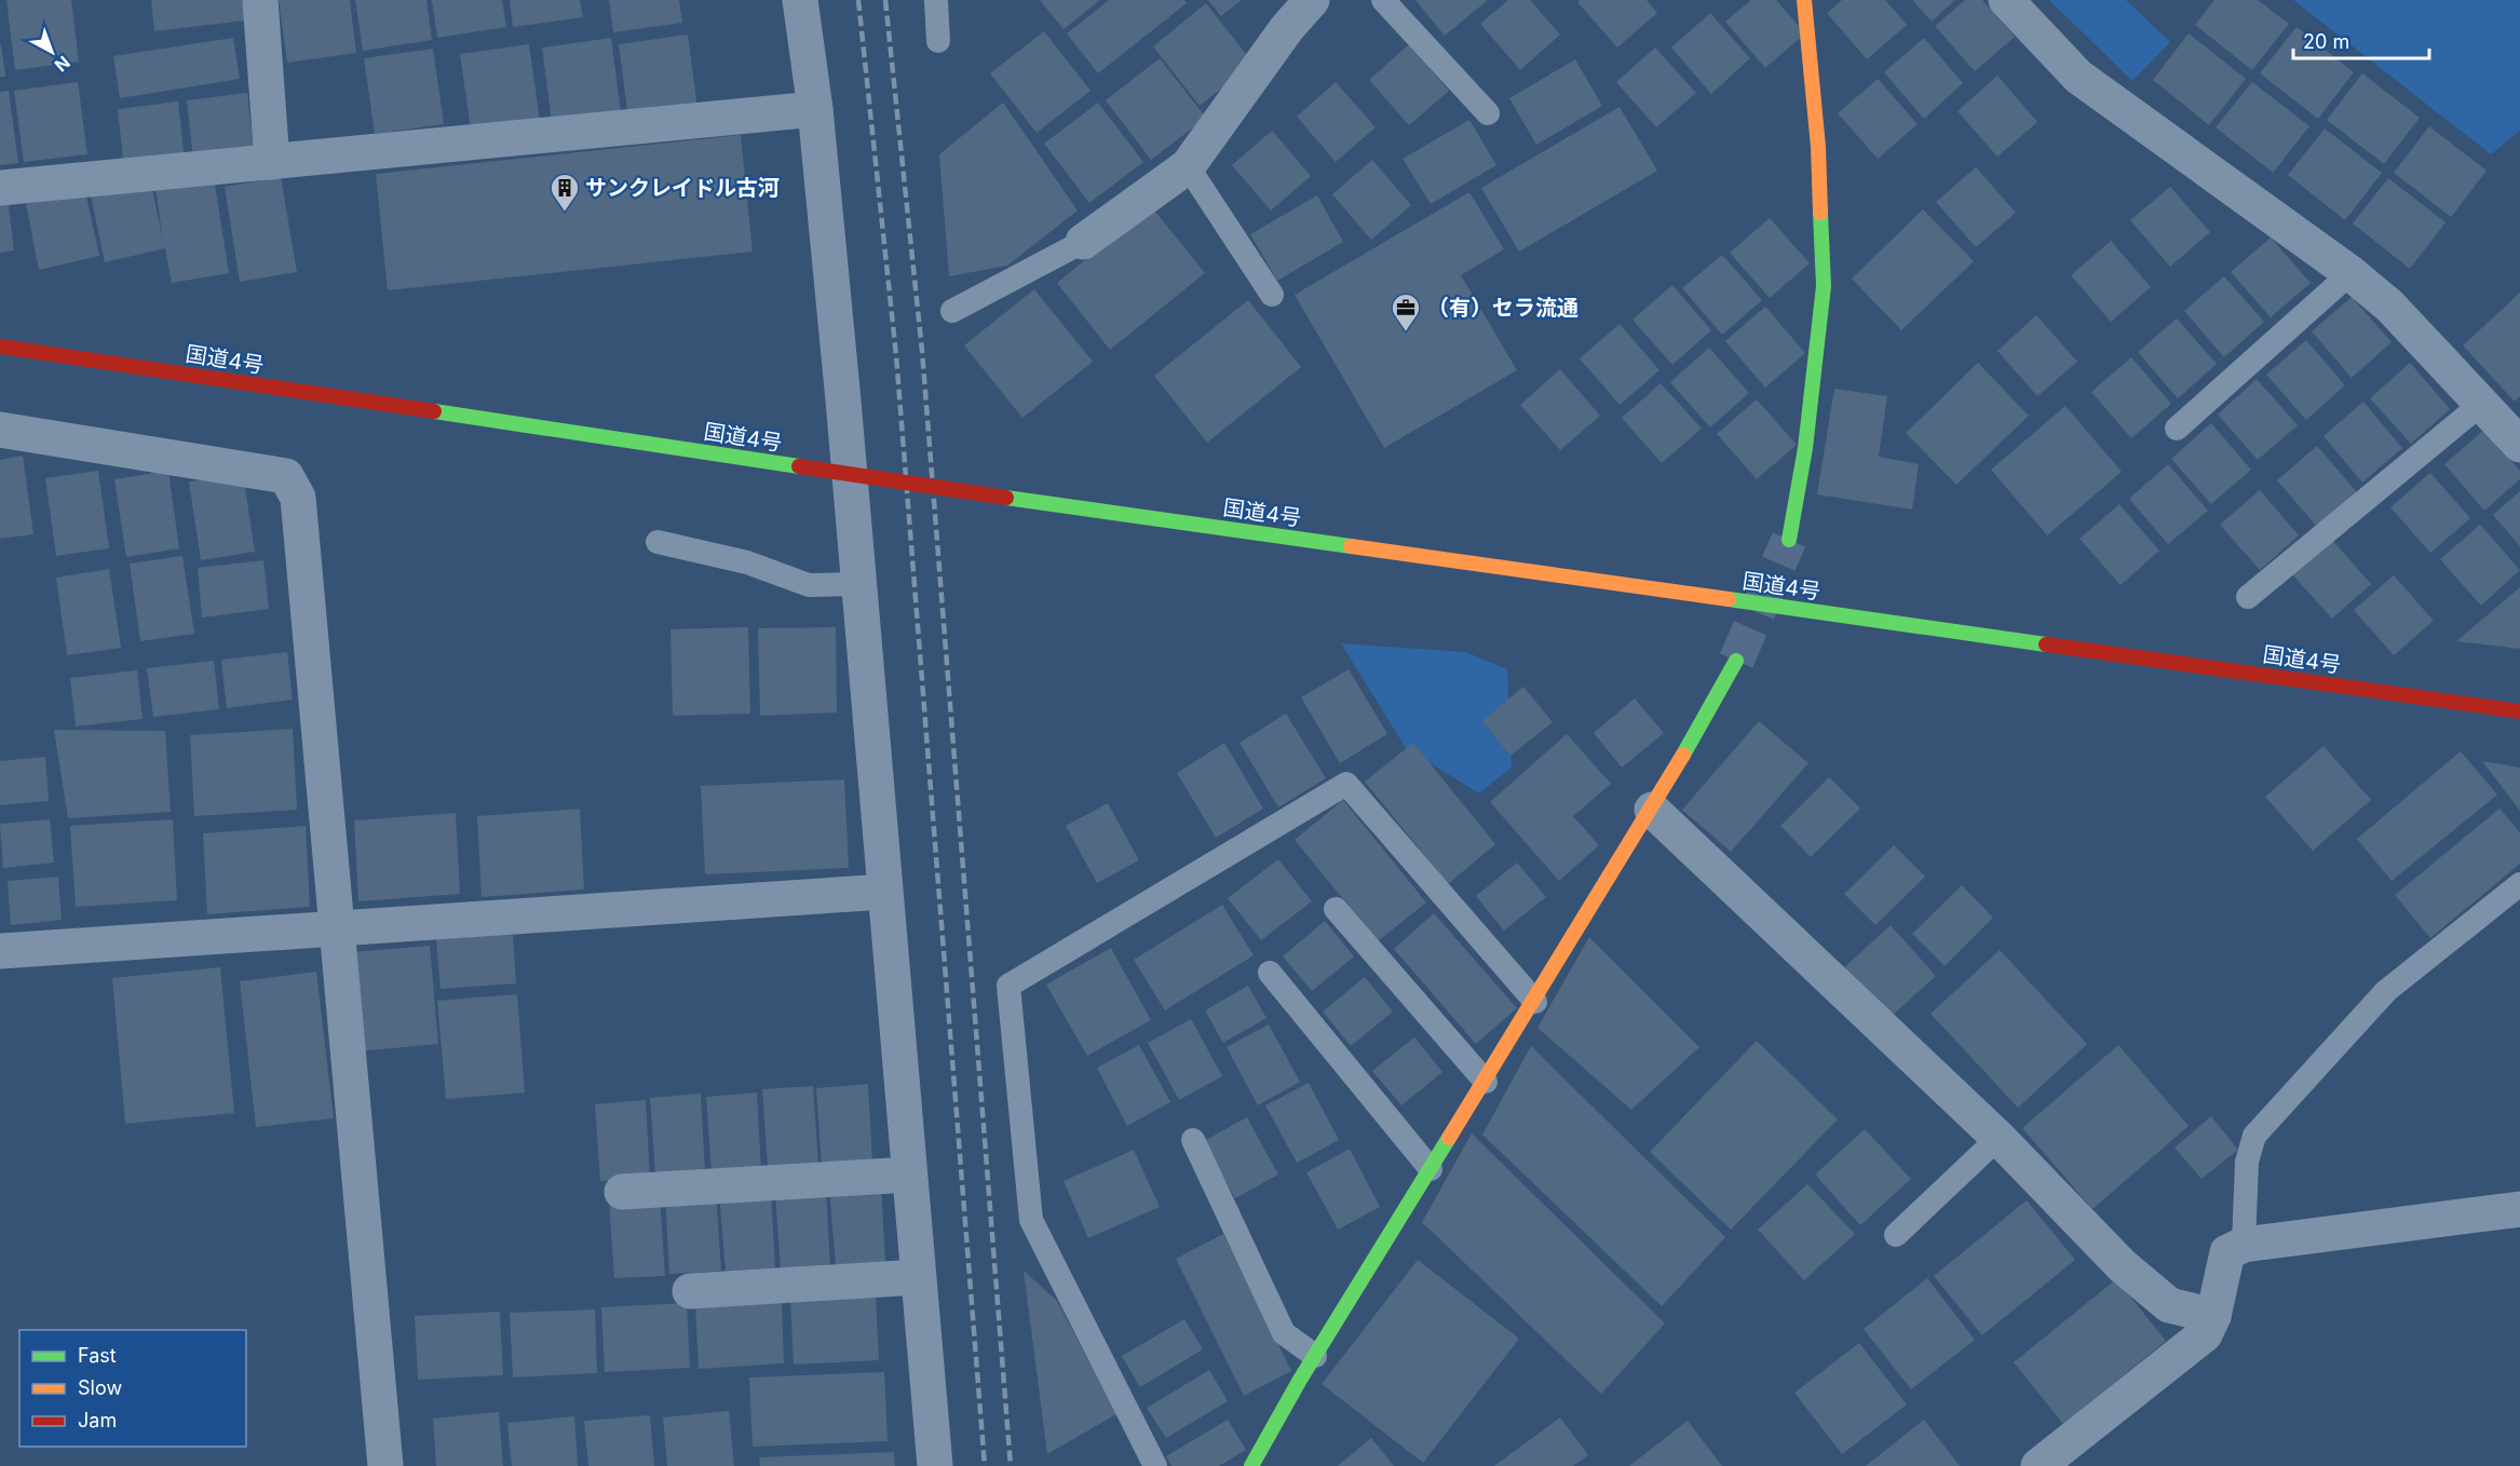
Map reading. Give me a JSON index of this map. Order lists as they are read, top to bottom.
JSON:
{
  "streets": {
    "main road": ["国道4号"]
  },
  "places": {
    "building": ["サンクレイドル古河"],
    "office": ["（有）セラ流通"]
  },
  "legend": ["Fast", "Slow", "Jam"],
  "scale_bar": "20 m",
  "north": "bottom right"
}
